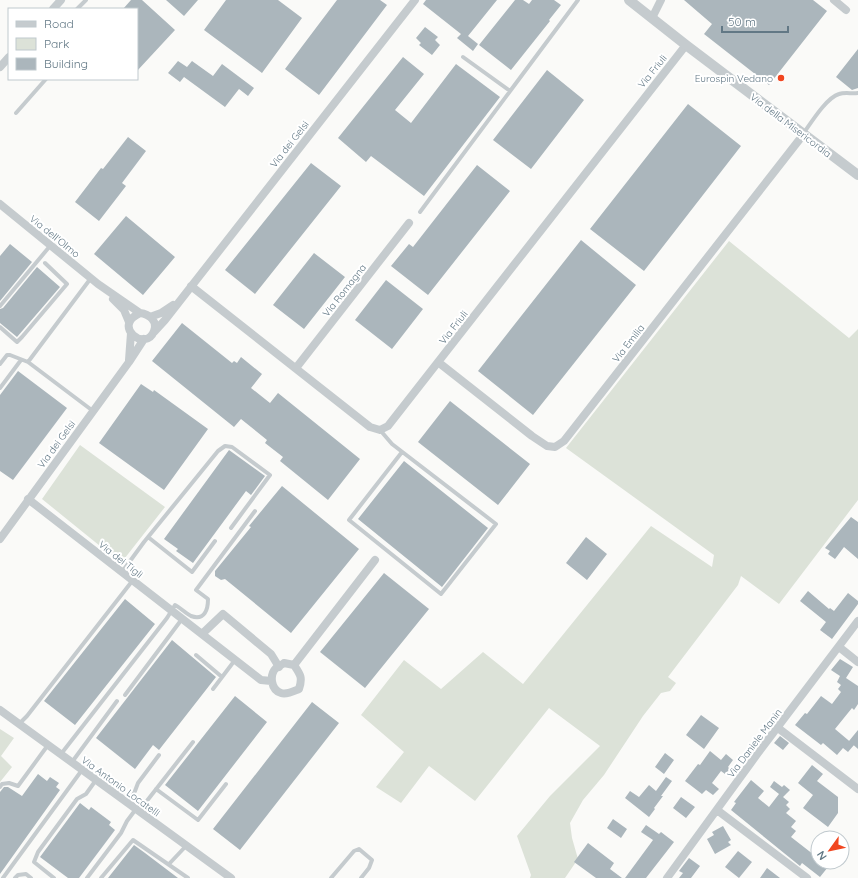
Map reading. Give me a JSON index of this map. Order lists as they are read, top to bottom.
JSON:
{
  "streets": {
    "street": [
      "Via Friuli",
      "Via della Misericordia",
      "Via dei Gelsi",
      "Via dell'Olmo",
      "Via Romagna",
      "Via Emilia",
      "Via dei Tigli",
      "Via Daniele Manin",
      "Via Antonio Locatelli"
    ]
  },
  "crossings": [
    ["Via Friuli", "Via della Misericordia"],
    ["Via Friuli", "Via Emilia"],
    ["Via della Misericordia", "Via Emilia"],
    ["Via dei Gelsi", "Via dell'Olmo"],
    ["Via dei Gelsi", "Via dei Tigli"]
  ],
  "places": ["Eurospin Vedano"],
  "legend": ["Road", "Park", "Building"],
  "scale_bar": "50 m",
  "north": "bottom left"
}
